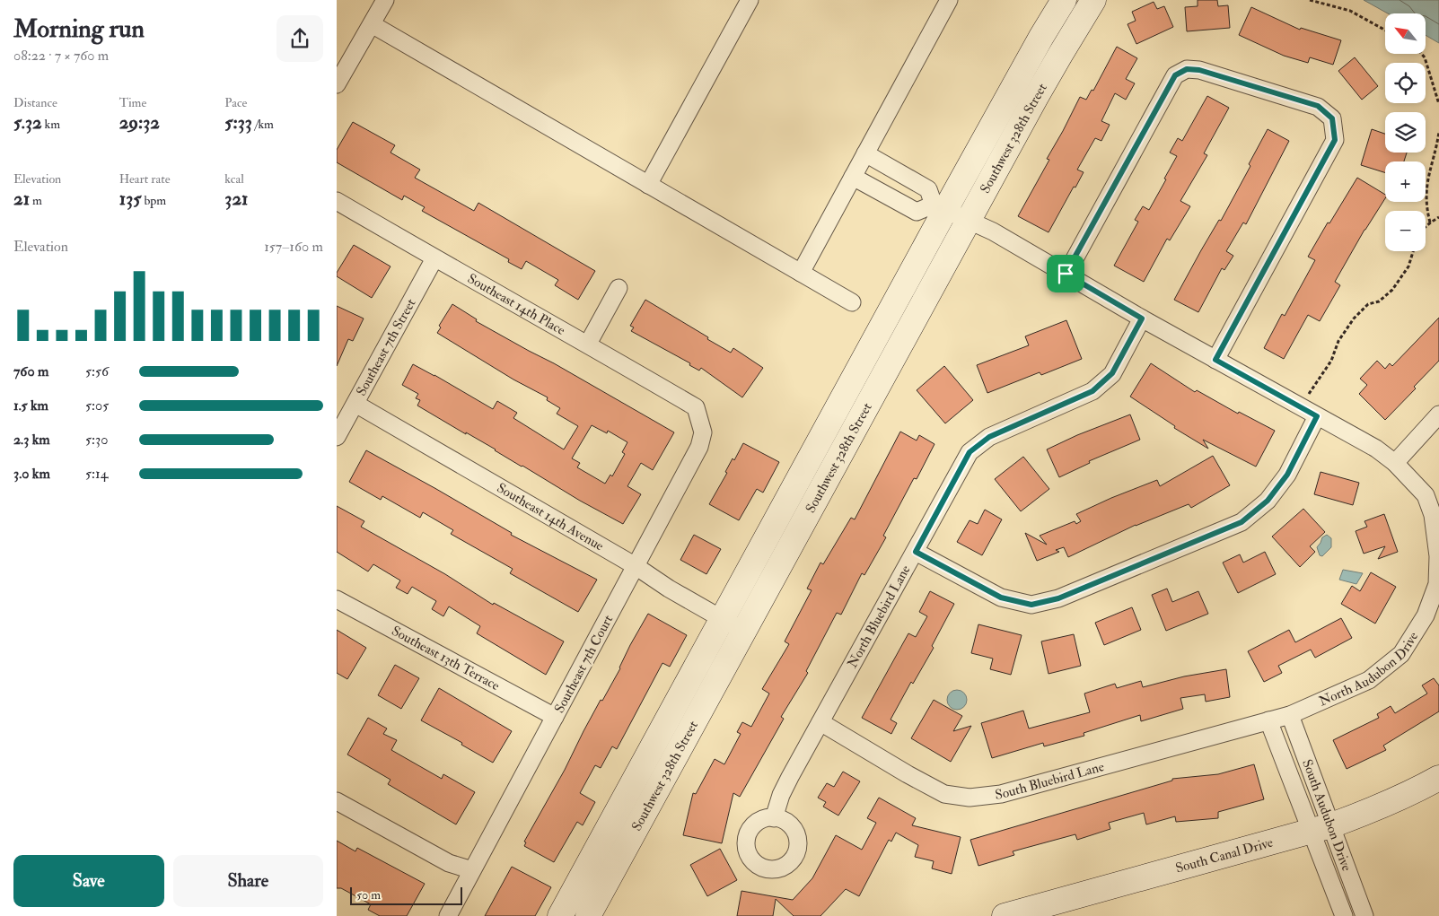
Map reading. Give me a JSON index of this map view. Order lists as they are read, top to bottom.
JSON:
{
  "streets": {
    "street": [
      "Southwest 328th Street",
      "Southeast 14th Place",
      "Southeast 7th Street",
      "Southeast 14th Avenue",
      "North Bluebird Lane",
      "Southeast 13th Terrace",
      "Southeast 7th Court",
      "North Audubon Drive",
      "South Bluebird Lane",
      "South Audubon Drive",
      "South Canal Drive"
    ]
  },
  "crossings": [
    ["Southwest 328th Street", "Southeast 14th Avenue"],
    ["Southwest 328th Street", "North Audubon Drive"],
    ["Southeast 14th Place", "Southeast 7th Street"],
    ["Southeast 14th Place", "Southeast 7th Court"],
    ["Southeast 7th Street", "Southeast 14th Avenue"],
    ["Southeast 14th Avenue", "Southeast 7th Court"],
    ["North Bluebird Lane", "North Audubon Drive"],
    ["North Bluebird Lane", "South Bluebird Lane"],
    ["Southeast 13th Terrace", "Southeast 7th Court"],
    ["North Audubon Drive", "South Bluebird Lane"],
    ["North Audubon Drive", "South Audubon Drive"],
    ["South Bluebird Lane", "South Audubon Drive"],
    ["South Audubon Drive", "South Canal Drive"]
  ],
  "scale_bar": "50 m",
  "north": "top left",
  "page": {
    "heading": ["Morning run", "08:22 · 7 × 760 m"],
    "map_buttons": ["+", "−"],
    "stats": [
      ["Distance", "5.32 km"],
      ["Time", "29:32"],
      ["Pace", "5:33 /km"],
      ["Elevation", "21 m"],
      ["Heart rate", "135 bpm"],
      ["kcal", "321"]
    ],
    "chart": ["Elevation", "157–160 m"],
    "list": [
      {
        "name": "760 m",
        "note": "5:56"
      },
      {
        "name": "1.5 km",
        "note": "5:05"
      },
      {
        "name": "2.3 km",
        "note": "5:30"
      },
      {
        "name": "3.0 km",
        "note": "5:14"
      }
    ],
    "buttons": ["Save", "Share"],
    "scale": "50 m"
  }
}
